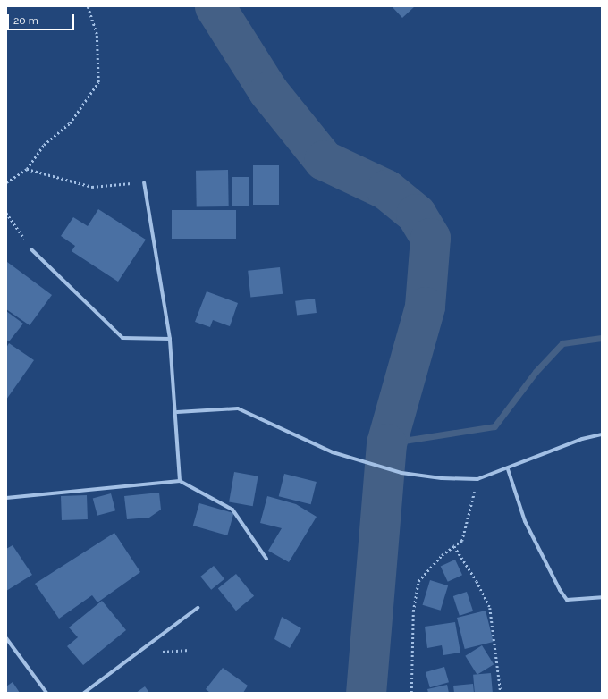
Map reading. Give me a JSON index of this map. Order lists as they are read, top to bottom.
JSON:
{
  "scale_bar": "20 m"
}
